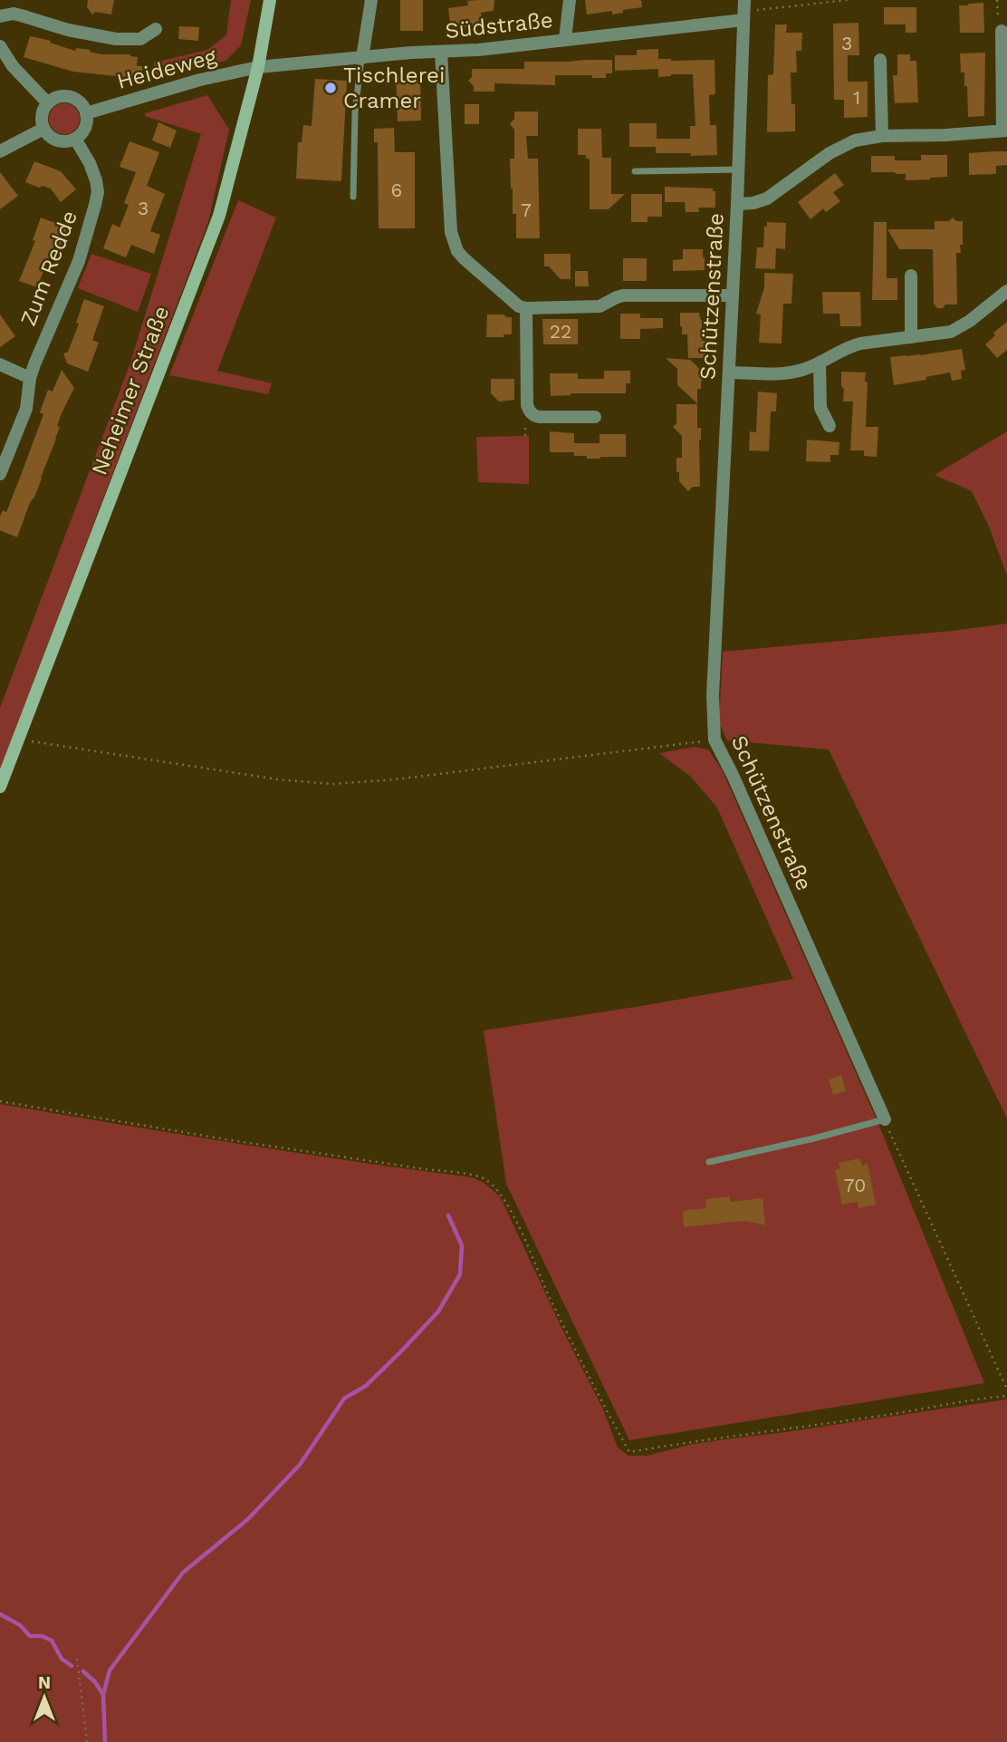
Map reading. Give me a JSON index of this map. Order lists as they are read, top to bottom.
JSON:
{
  "streets": {
    "main road": ["Neheimer Straße"],
    "street": [
      "Südstraße",
      "Heideweg",
      "Zum Redde",
      "Schützenstraße"
    ]
  },
  "crossings": [
    ["Südstraße", "Heideweg"],
    ["Südstraße", "Schützenstraße"],
    ["Südstraße", "Neheimer Straße"],
    ["Heideweg", "Zum Redde"],
    ["Heideweg", "Neheimer Straße"]
  ],
  "places": ["Tischlerei Cramer"],
  "house_numbers": [
    "3",
    "1",
    "6",
    "3",
    "7",
    "22",
    "70"
  ],
  "north": "top"
}
